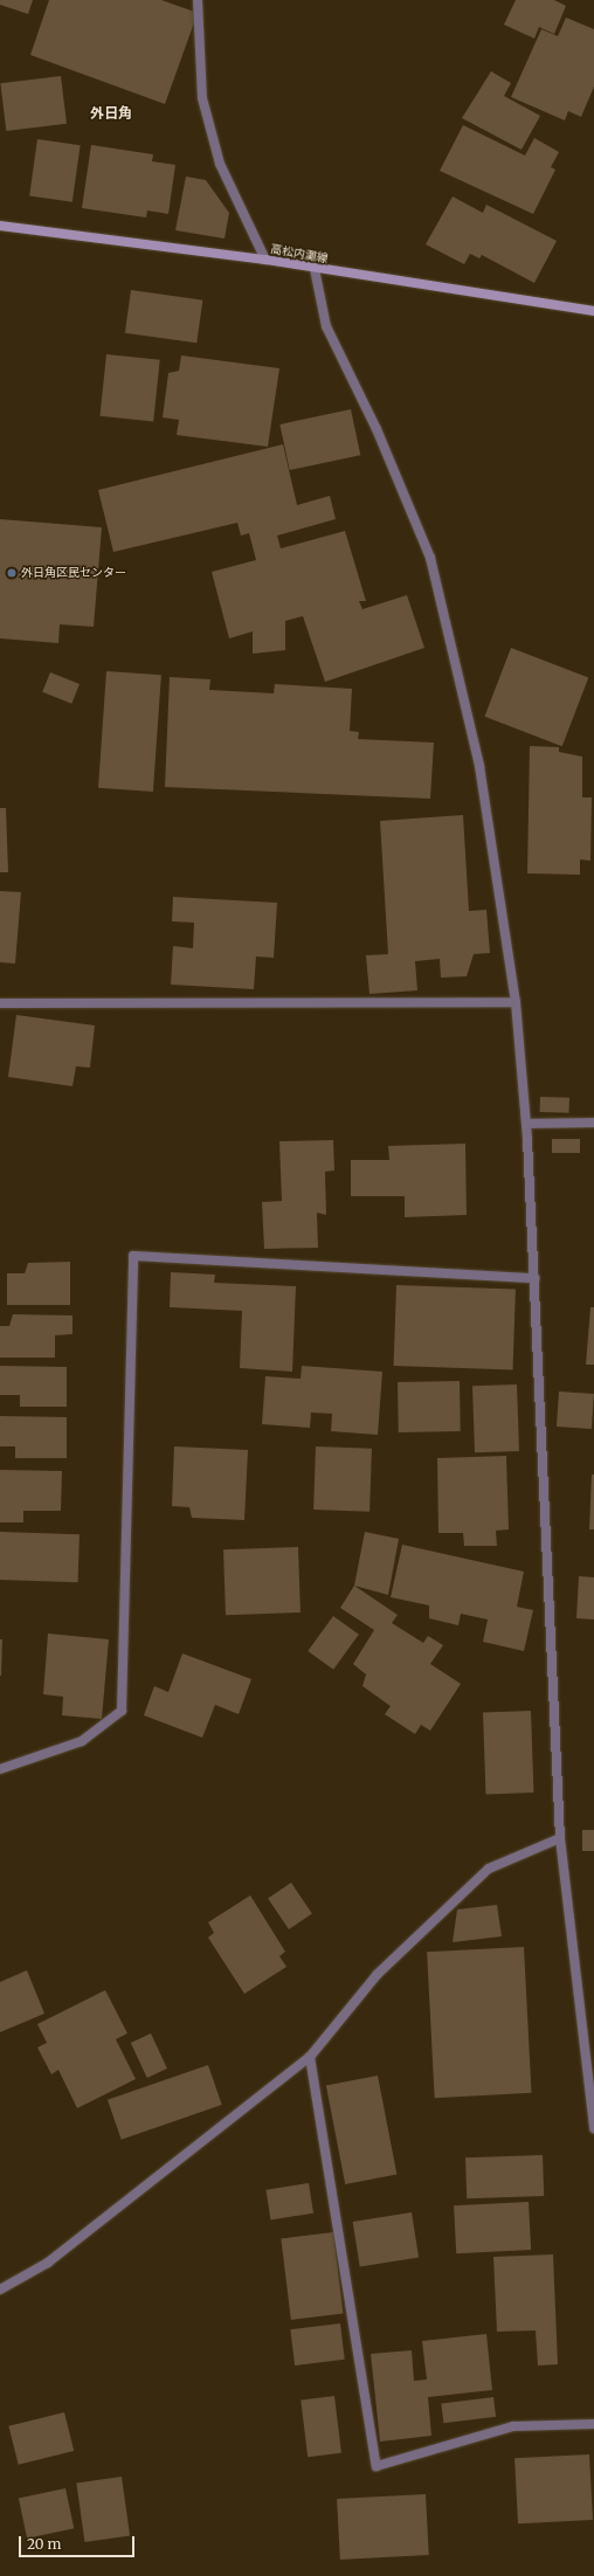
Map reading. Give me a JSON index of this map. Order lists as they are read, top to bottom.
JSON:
{
  "streets": {
    "main road": ["高松内灘線"]
  },
  "districts": ["外日角"],
  "places": ["外日角区民センター"],
  "scale_bar": "20 m"
}
